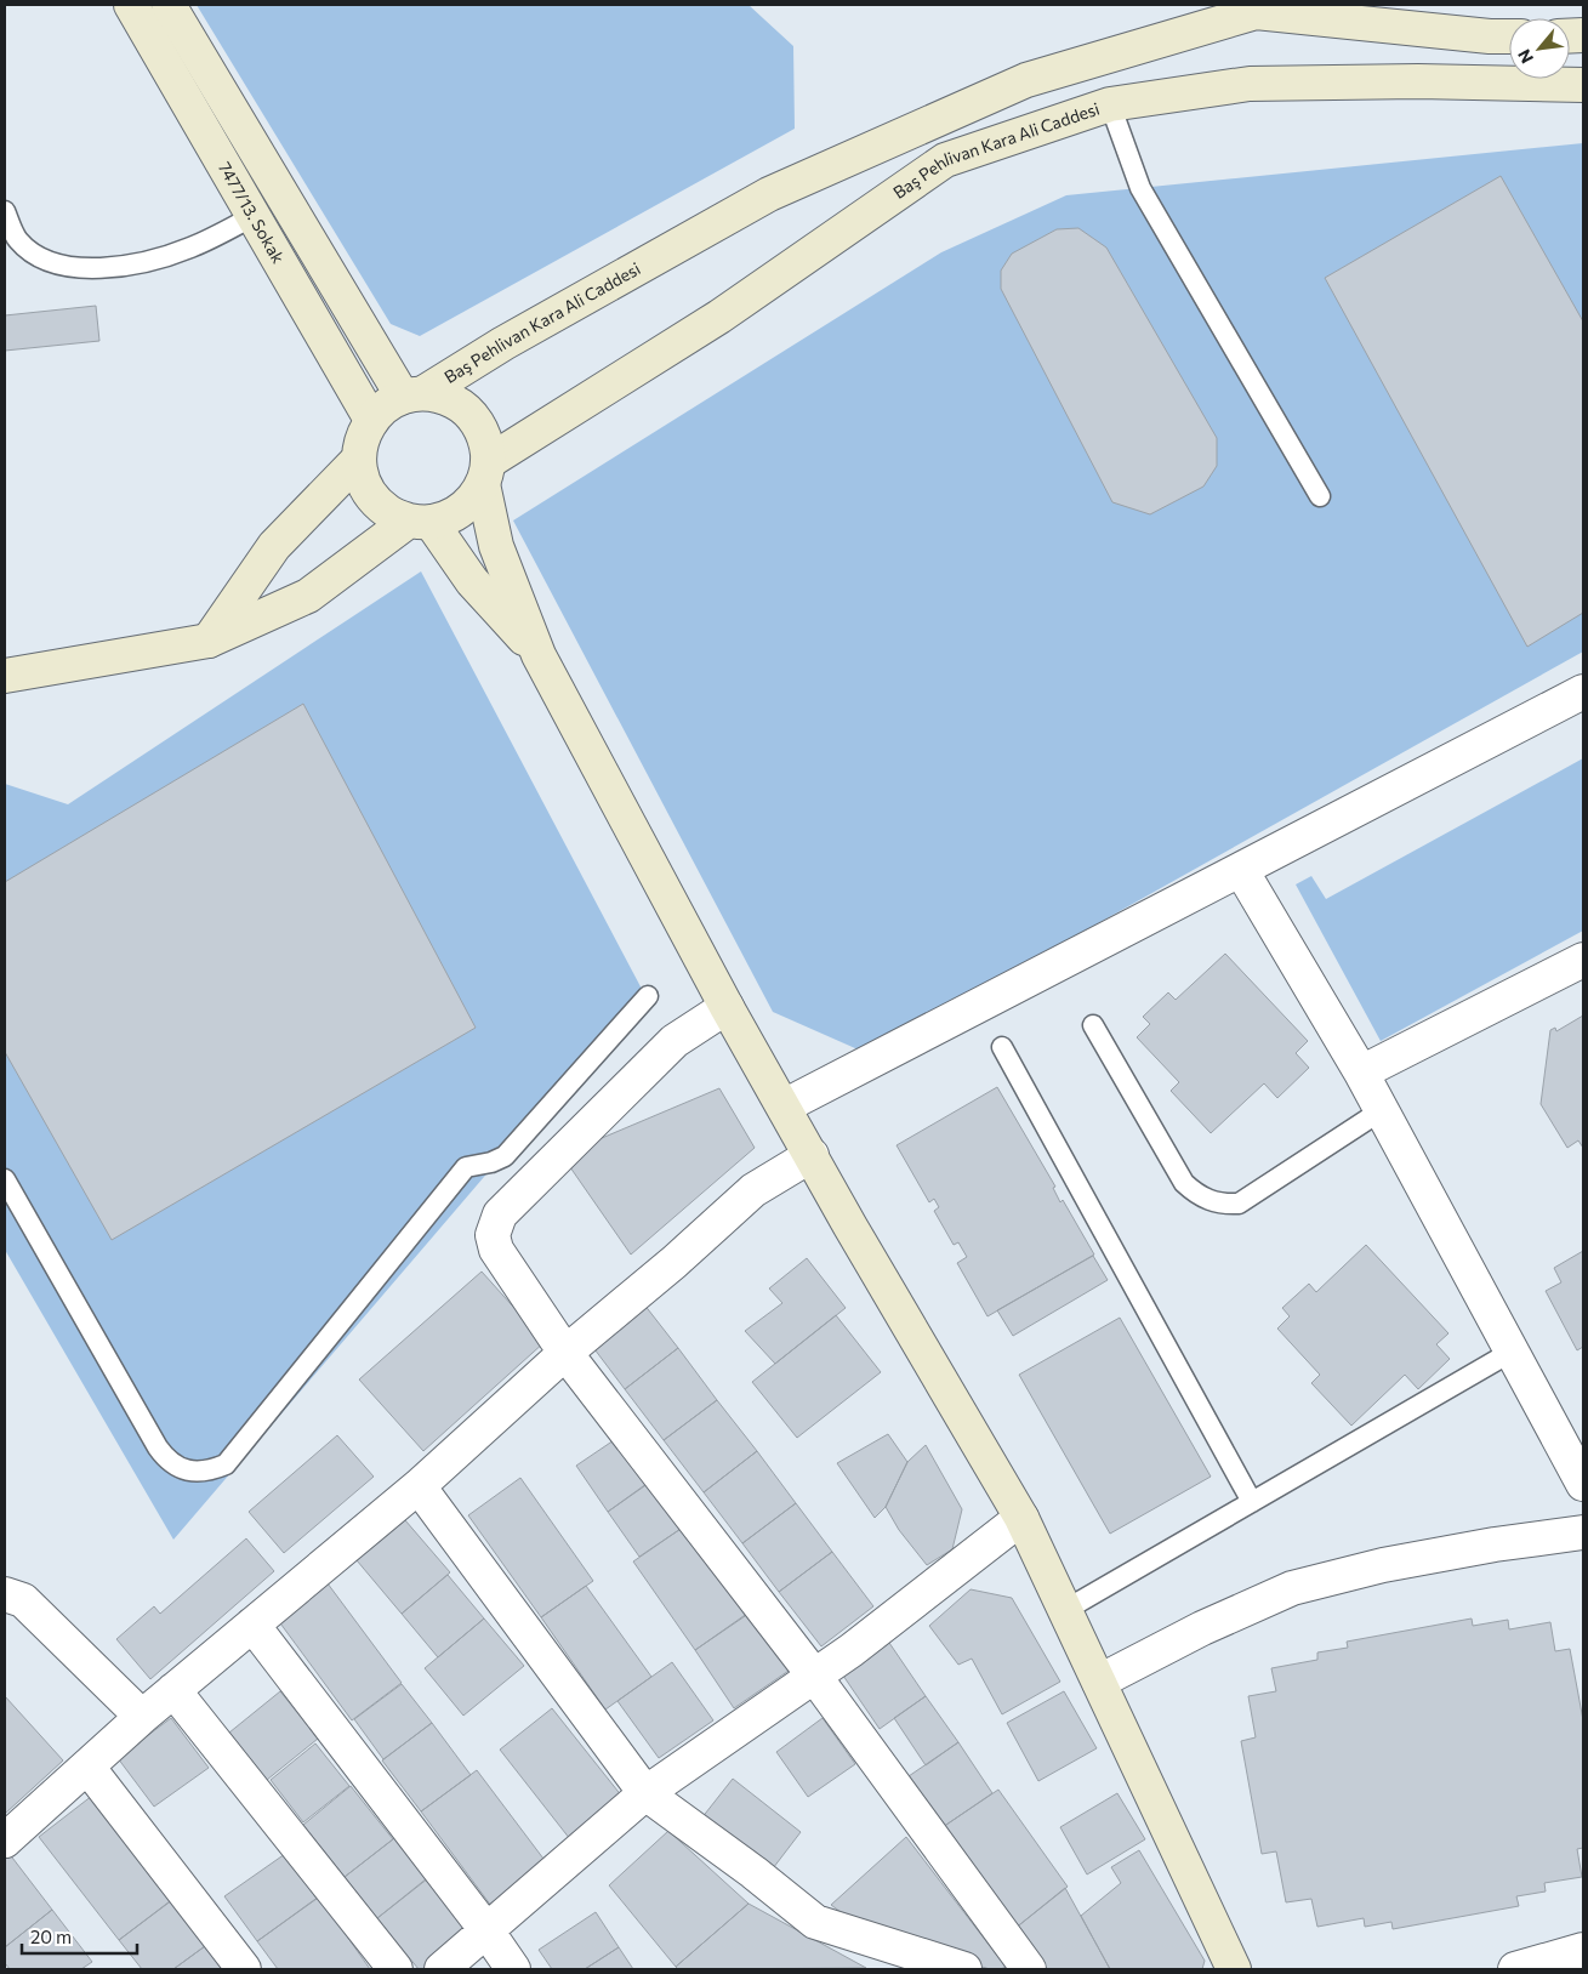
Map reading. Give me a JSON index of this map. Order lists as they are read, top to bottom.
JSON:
{
  "streets": {
    "street": ["Baş Pehlivan Kara Ali Caddesi", "7477/13. Sokak"]
  },
  "crossings": [
    ["Baş Pehlivan Kara Ali Caddesi", "7477/13. Sokak"]
  ],
  "scale_bar": "20 m",
  "north": "bottom left"
}
